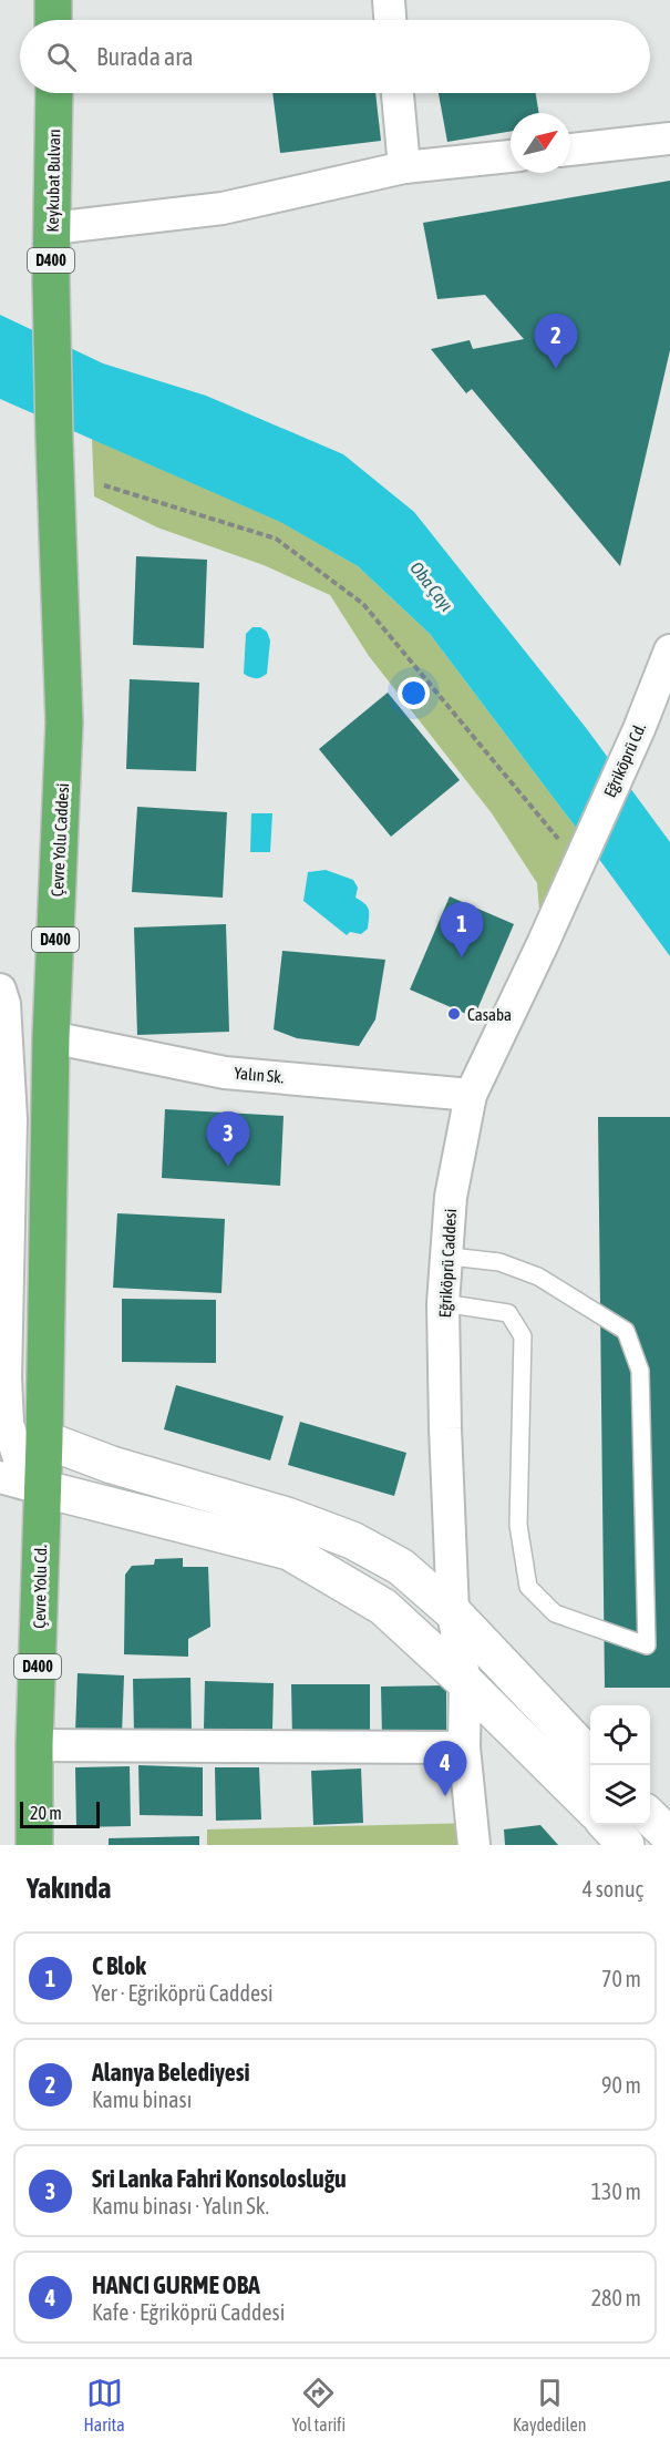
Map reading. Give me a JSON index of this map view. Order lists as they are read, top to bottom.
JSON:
{
  "streets": {
    "highway": [
      "Keykubat Bulvarı",
      "D400",
      "Çevre Yolu Caddesi",
      "Çevre Yolu Cd."
    ],
    "street": ["Eğriköprü Cd.", "Yalın Sk.", "Eğriköprü Caddesi"]
  },
  "crossings": [
    ["Keykubat Bulvarı", "Çevre Yolu Caddesi"],
    ["D400", "Çevre Yolu Caddesi"],
    ["D400", "Çevre Yolu Cd."],
    ["Eğriköprü Cd.", "Eğriköprü Caddesi"],
    ["Çevre Yolu Caddesi", "Yalın Sk."],
    ["Yalın Sk.", "Eğriköprü Caddesi"]
  ],
  "water": ["Oba Çayı"],
  "places": ["Casaba"],
  "scale_bar": "20 m",
  "north": "top right",
  "page": {
    "search": "Burada ara",
    "pins": [
      "2",
      "1",
      "3",
      "4"
    ],
    "scale": "20 m",
    "heading": ["Yakında", "4 sonuç"],
    "list": [
      {
        "mark": "1",
        "name": "C Blok",
        "note": "Yer · Eğriköprü Caddesi",
        "value": "70 m"
      },
      {
        "mark": "2",
        "name": "Alanya Belediyesi",
        "note": "Kamu binası",
        "value": "90 m"
      },
      {
        "mark": "3",
        "name": "Sri Lanka Fahri Konsolosluğu",
        "note": "Kamu binası · Yalın Sk.",
        "value": "130 m"
      },
      {
        "mark": "4",
        "name": "HANCI GURME OBA",
        "note": "Kafe · Eğriköprü Caddesi",
        "value": "280 m"
      }
    ],
    "nav": ["Harita", "Yol tarifi", "Kaydedilen"]
  }
}
